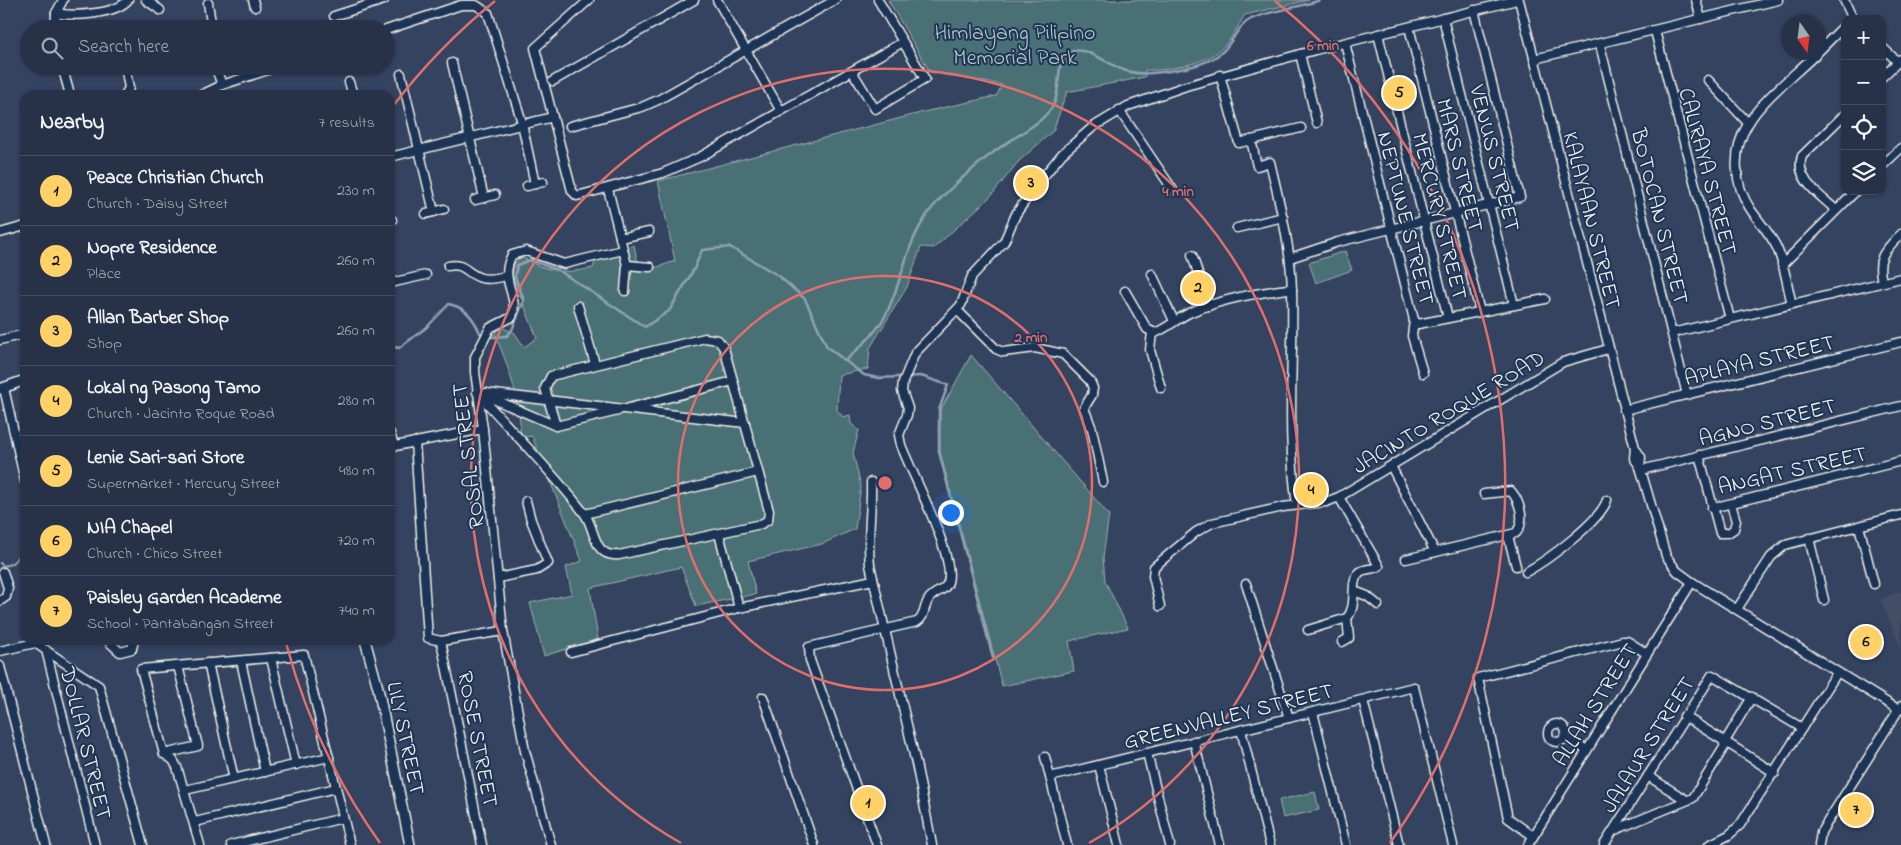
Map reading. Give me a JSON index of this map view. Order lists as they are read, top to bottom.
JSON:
{
  "streets": {
    "street": [
      "VENUS STREET",
      "MARS STREET",
      "CALIRAYA STREET",
      "MERCURY STREET",
      "BOTOCAN STREET",
      "NEPTUNE STREET",
      "KALAYAAN STREET",
      "APLAYA STREET",
      "JACINTO ROQUE ROAD",
      "AGNO STREET",
      "ROSAL STREET",
      "ANGAT STREET",
      "ALLAH STREET",
      "GREENVALLEY STREET",
      "LILY STREET",
      "ROSE STREET",
      "DOLLAR STREET",
      "JALAUR STREET"
    ]
  },
  "crossings": [
    ["BOTOCAN STREET", "APLAYA STREET"],
    ["KALAYAAN STREET", "APLAYA STREET"],
    ["KALAYAAN STREET", "JACINTO ROQUE ROAD"],
    ["KALAYAAN STREET", "AGNO STREET"],
    ["KALAYAAN STREET", "ALLAH STREET"],
    ["AGNO STREET", "ANGAT STREET"]
  ],
  "parks": ["Himlayang Pilipino Memorial Park"],
  "north": "bottom",
  "page": {
    "map_buttons": ["+", "−"],
    "search": "Search here",
    "pins": [
      "5",
      "3",
      "2",
      "4",
      "6",
      "1",
      "7"
    ],
    "heading": ["Nearby", "7 results"],
    "list": [
      {
        "mark": "1",
        "name": "Peace Christian Church",
        "note": "Church · Daisy Street",
        "value": "230 m"
      },
      {
        "mark": "2",
        "name": "Nopre Residence",
        "note": "Place",
        "value": "260 m"
      },
      {
        "mark": "3",
        "name": "Allan Barber Shop",
        "note": "Shop",
        "value": "260 m"
      },
      {
        "mark": "4",
        "name": "Lokal ng Pasong Tamo",
        "note": "Church · Jacinto Roque Road",
        "value": "280 m"
      },
      {
        "mark": "5",
        "name": "Lenie Sari-sari Store",
        "note": "Supermarket · Mercury Street",
        "value": "480 m"
      },
      {
        "mark": "6",
        "name": "NIA Chapel",
        "note": "Church · Chico Street",
        "value": "720 m"
      },
      {
        "mark": "7",
        "name": "Paisley Garden Academe",
        "note": "School · Pantabangan Street",
        "value": "740 m"
      }
    ]
  },
  "rings": ["6 min", "4 min", "2 min"]
}
